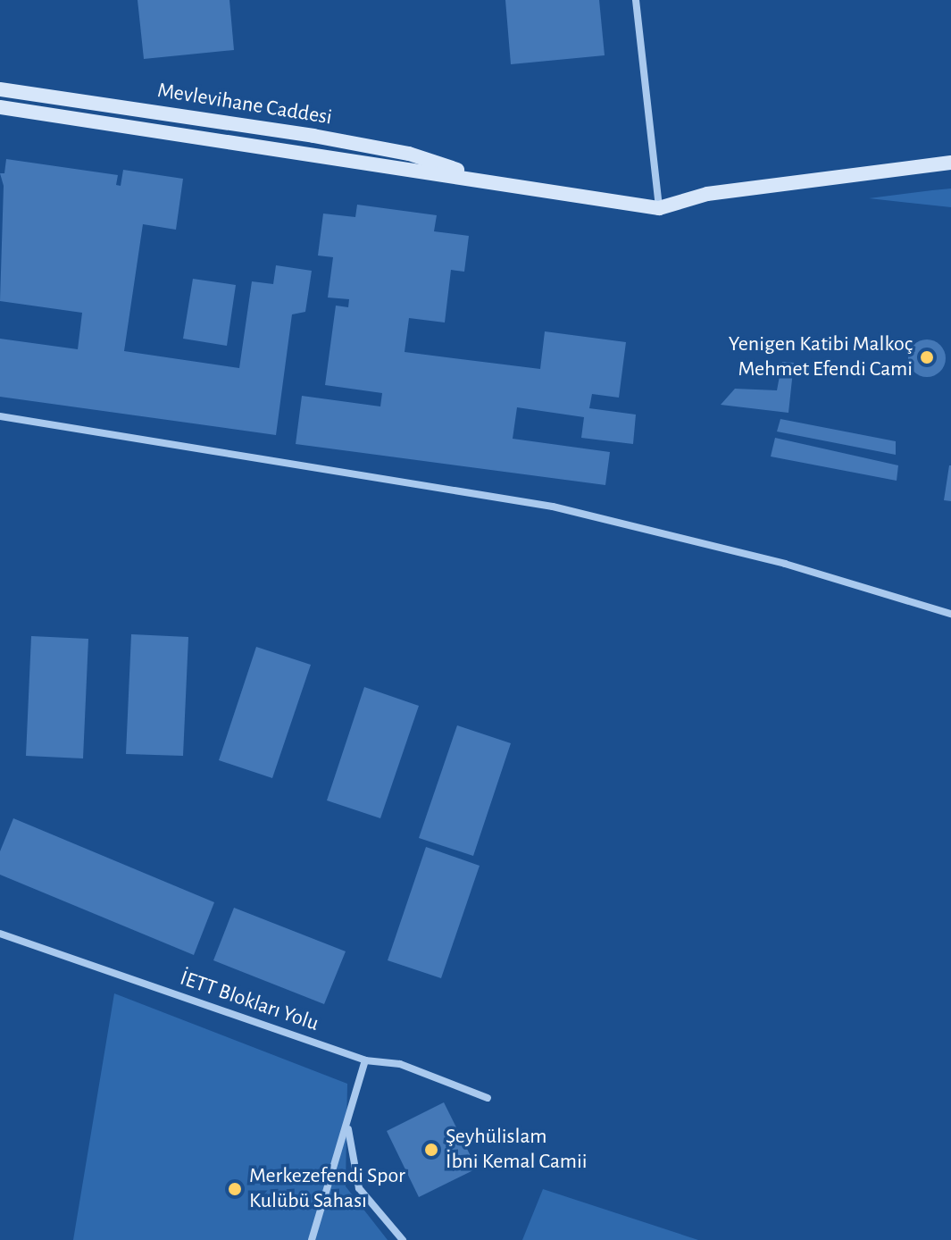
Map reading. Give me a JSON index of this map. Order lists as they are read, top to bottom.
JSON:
{
  "streets": {
    "street": ["Mevlevihane Caddesi", "İETT Blokları Yolu"]
  },
  "places": ["Yenigen Katibi Malkoç Mehmet Efendi Cami", "Şeyhülislam İbni Kemal Camii", "Merkezefendi Spor Kulübü Sahası"]
}
